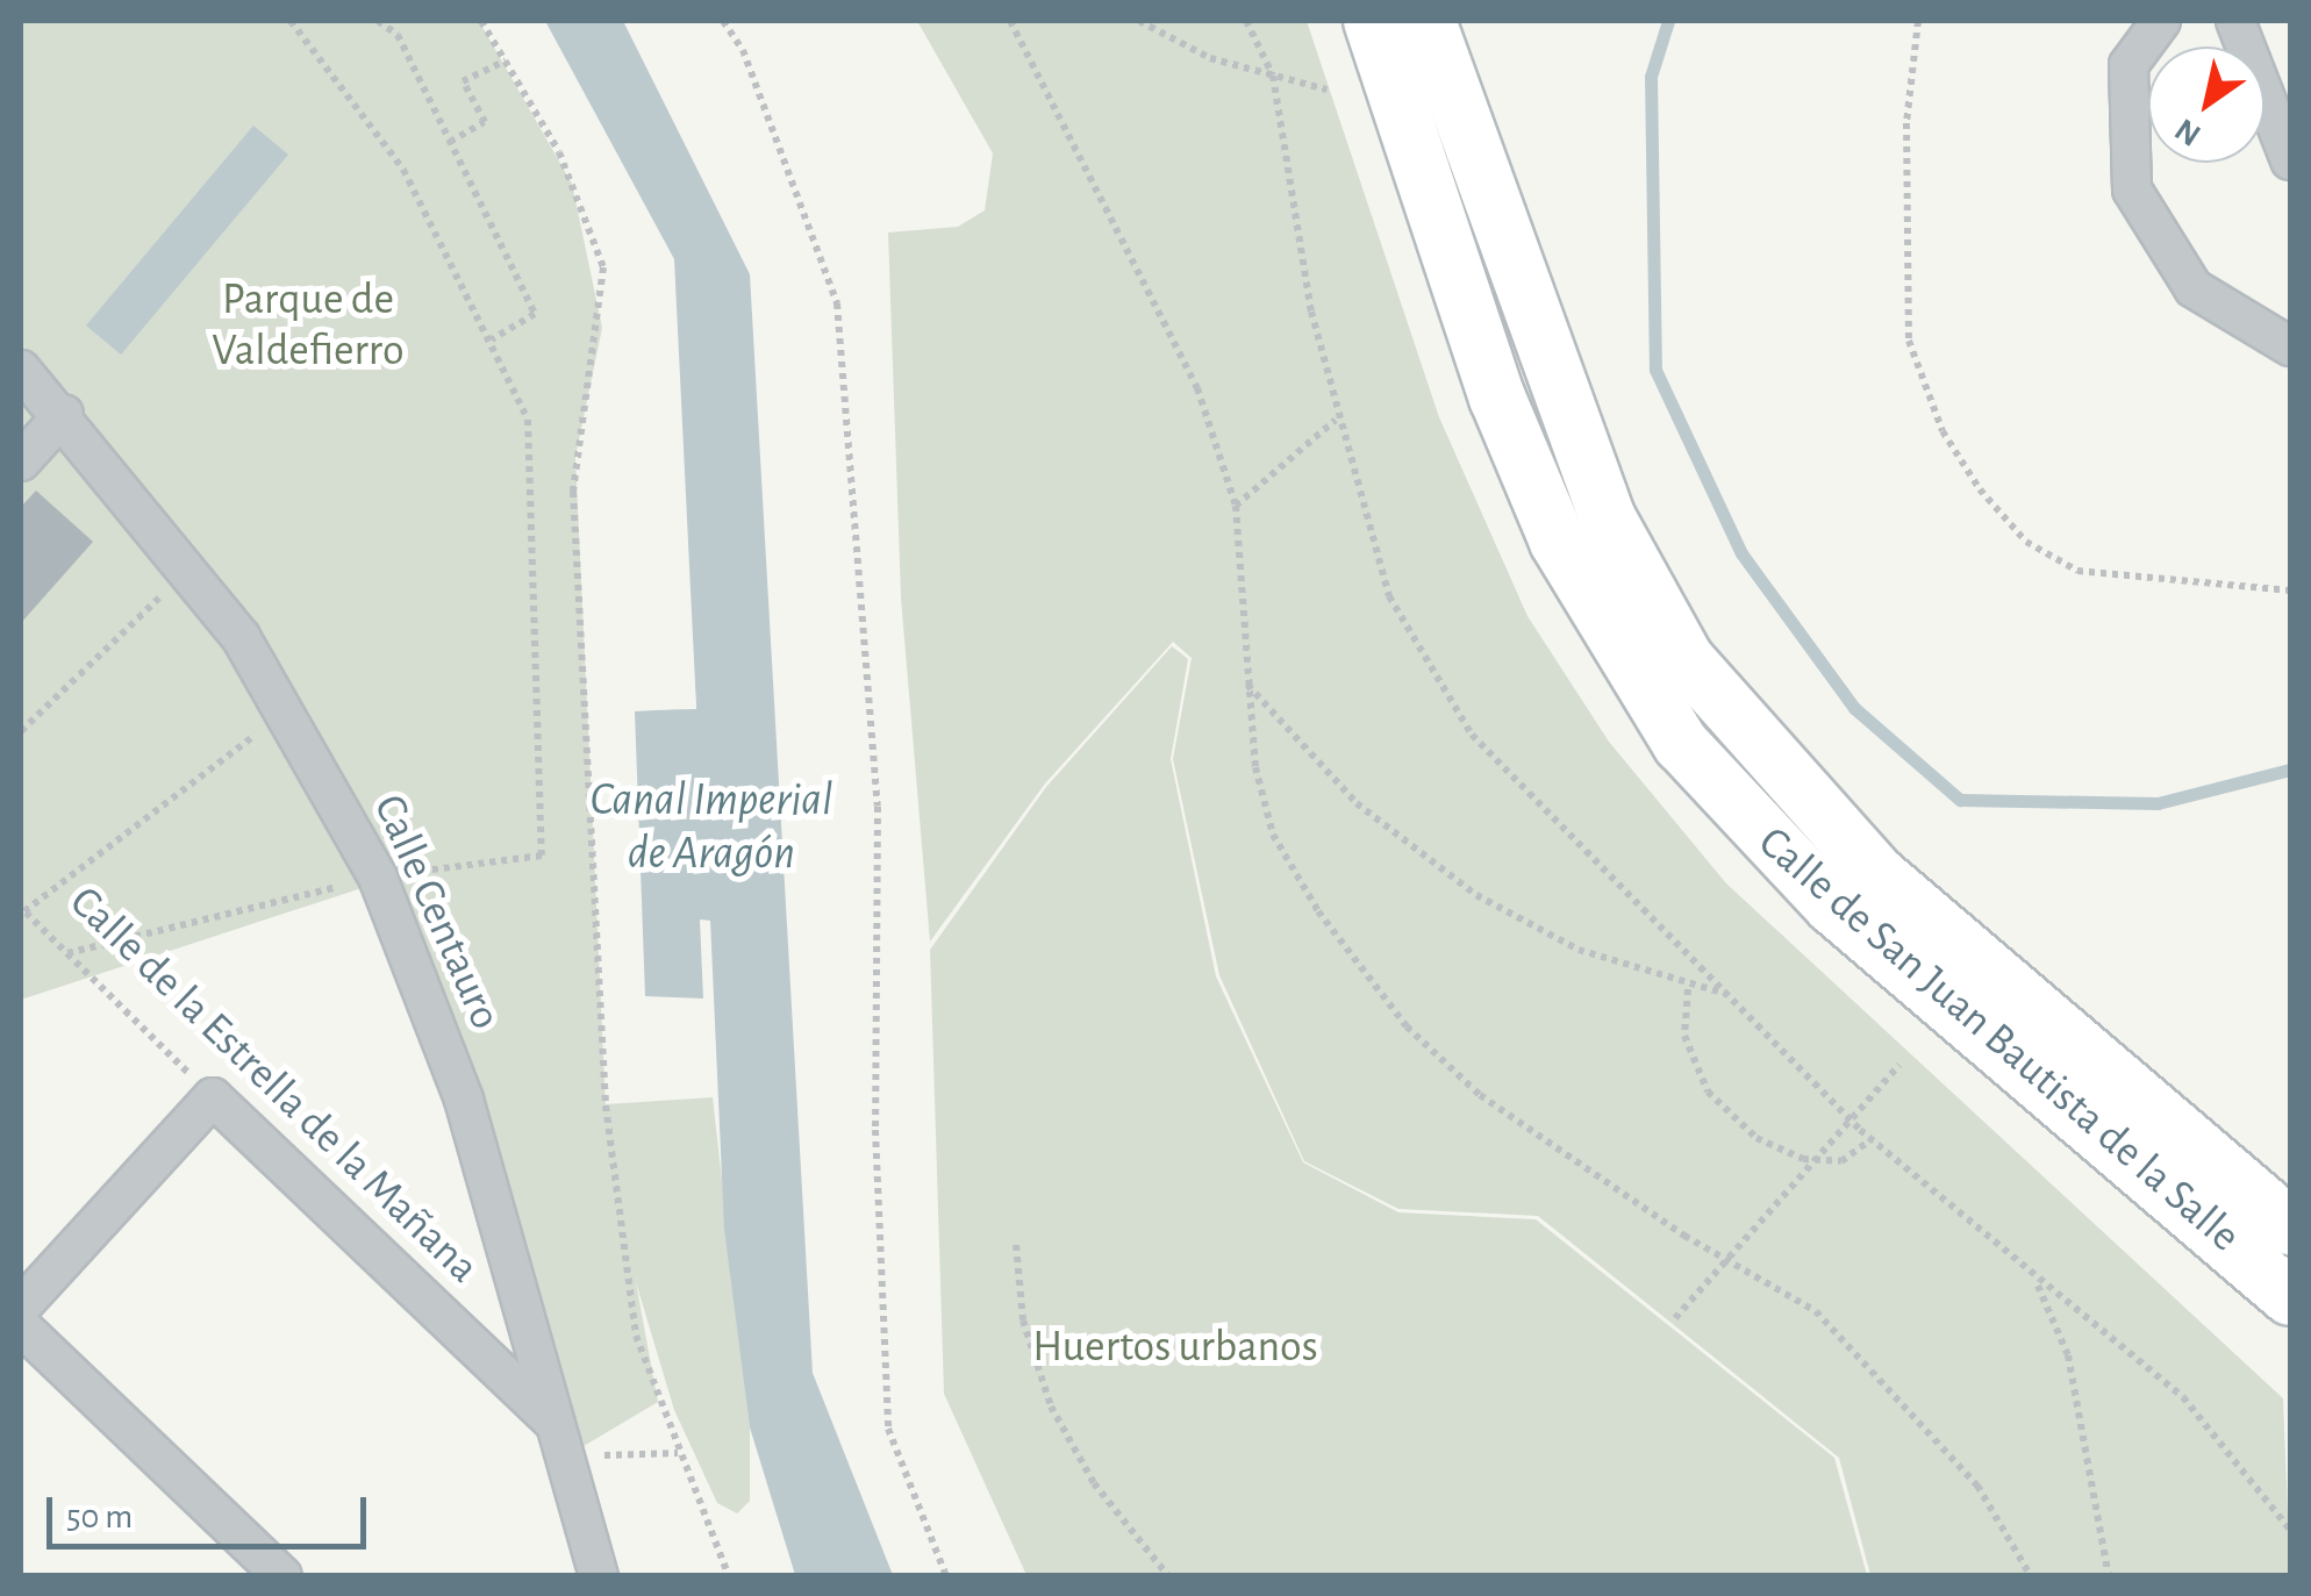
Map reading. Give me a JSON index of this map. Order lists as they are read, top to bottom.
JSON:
{
  "streets": {
    "main road": ["Calle de San Juan Bautista de la Salle"],
    "street": ["Calle Centauro", "Calle de la Estrella de la Mañana"]
  },
  "crossings": [
    ["Calle Centauro", "Calle de la Estrella de la Mañana"]
  ],
  "water": ["Canal Imperial de Aragón"],
  "parks": ["Parque de Valdefierro", "Huertos urbanos"],
  "scale_bar": "50 m",
  "north": "bottom left"
}
